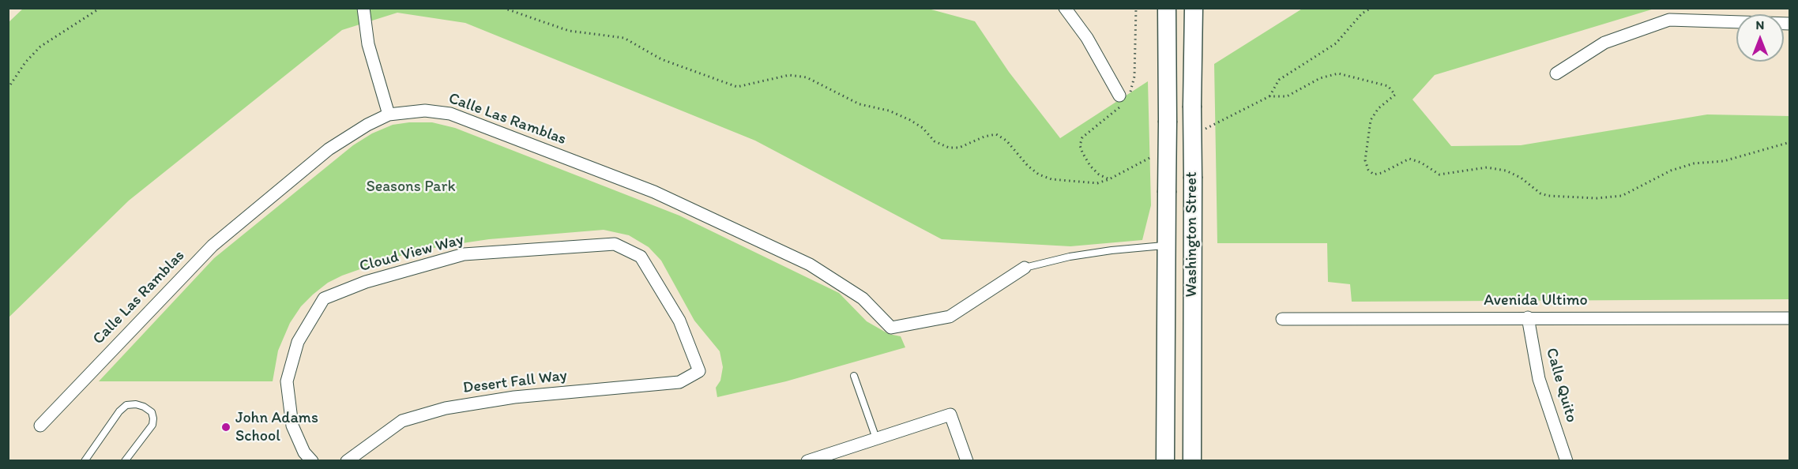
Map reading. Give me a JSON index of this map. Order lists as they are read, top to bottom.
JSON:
{
  "streets": {
    "main road": ["Washington Street"],
    "street": [
      "Calle Las Ramblas",
      "Cloud View Way",
      "Avenida Ultimo",
      "Desert Fall Way",
      "Calle Quito"
    ]
  },
  "crossings": [
    ["Cloud View Way", "Desert Fall Way"],
    ["Avenida Ultimo", "Calle Quito"]
  ],
  "parks": ["Seasons Park"],
  "places": ["John Adams School"],
  "north": "top"
}
